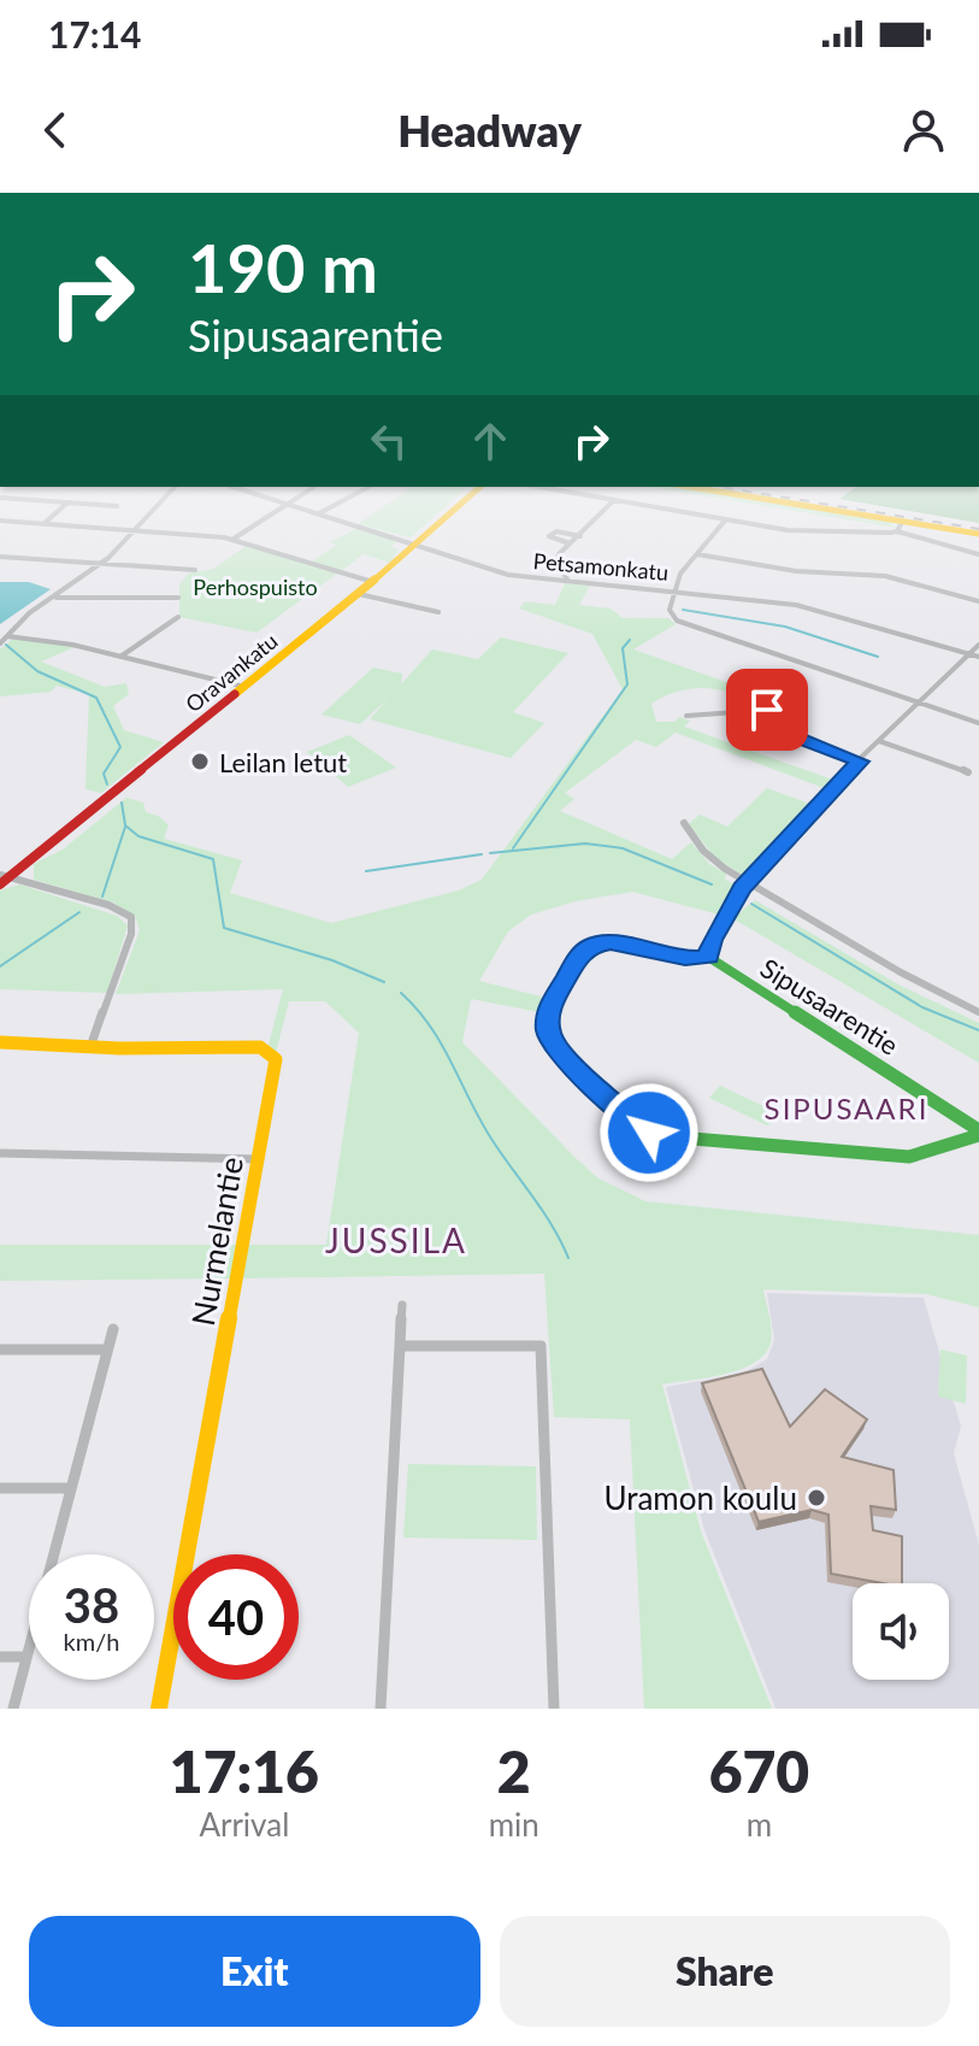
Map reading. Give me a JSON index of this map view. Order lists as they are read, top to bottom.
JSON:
{
  "streets": {
    "street": [
      "Petsamonkatu",
      "Oravankatu",
      "Sipusaarentie",
      "Nurmelantie"
    ]
  },
  "crossings": [
    ["Petsamonkatu", "Oravankatu"]
  ],
  "districts": ["SIPUSAARI", "JUSSILA"],
  "parks": ["Perhospuisto"],
  "places": ["Leilan letut", "Uramon koulu"],
  "page": {
    "status": "17:14",
    "header": "Headway",
    "turn": ["190 m", "Sipusaarentie"],
    "speed": "38 km/h",
    "limit": "40",
    "eta": [
      "17:16",
      "Arrival",
      "2",
      "min",
      "670",
      "m"
    ],
    "buttons": ["Exit", "Share"]
  }
}
